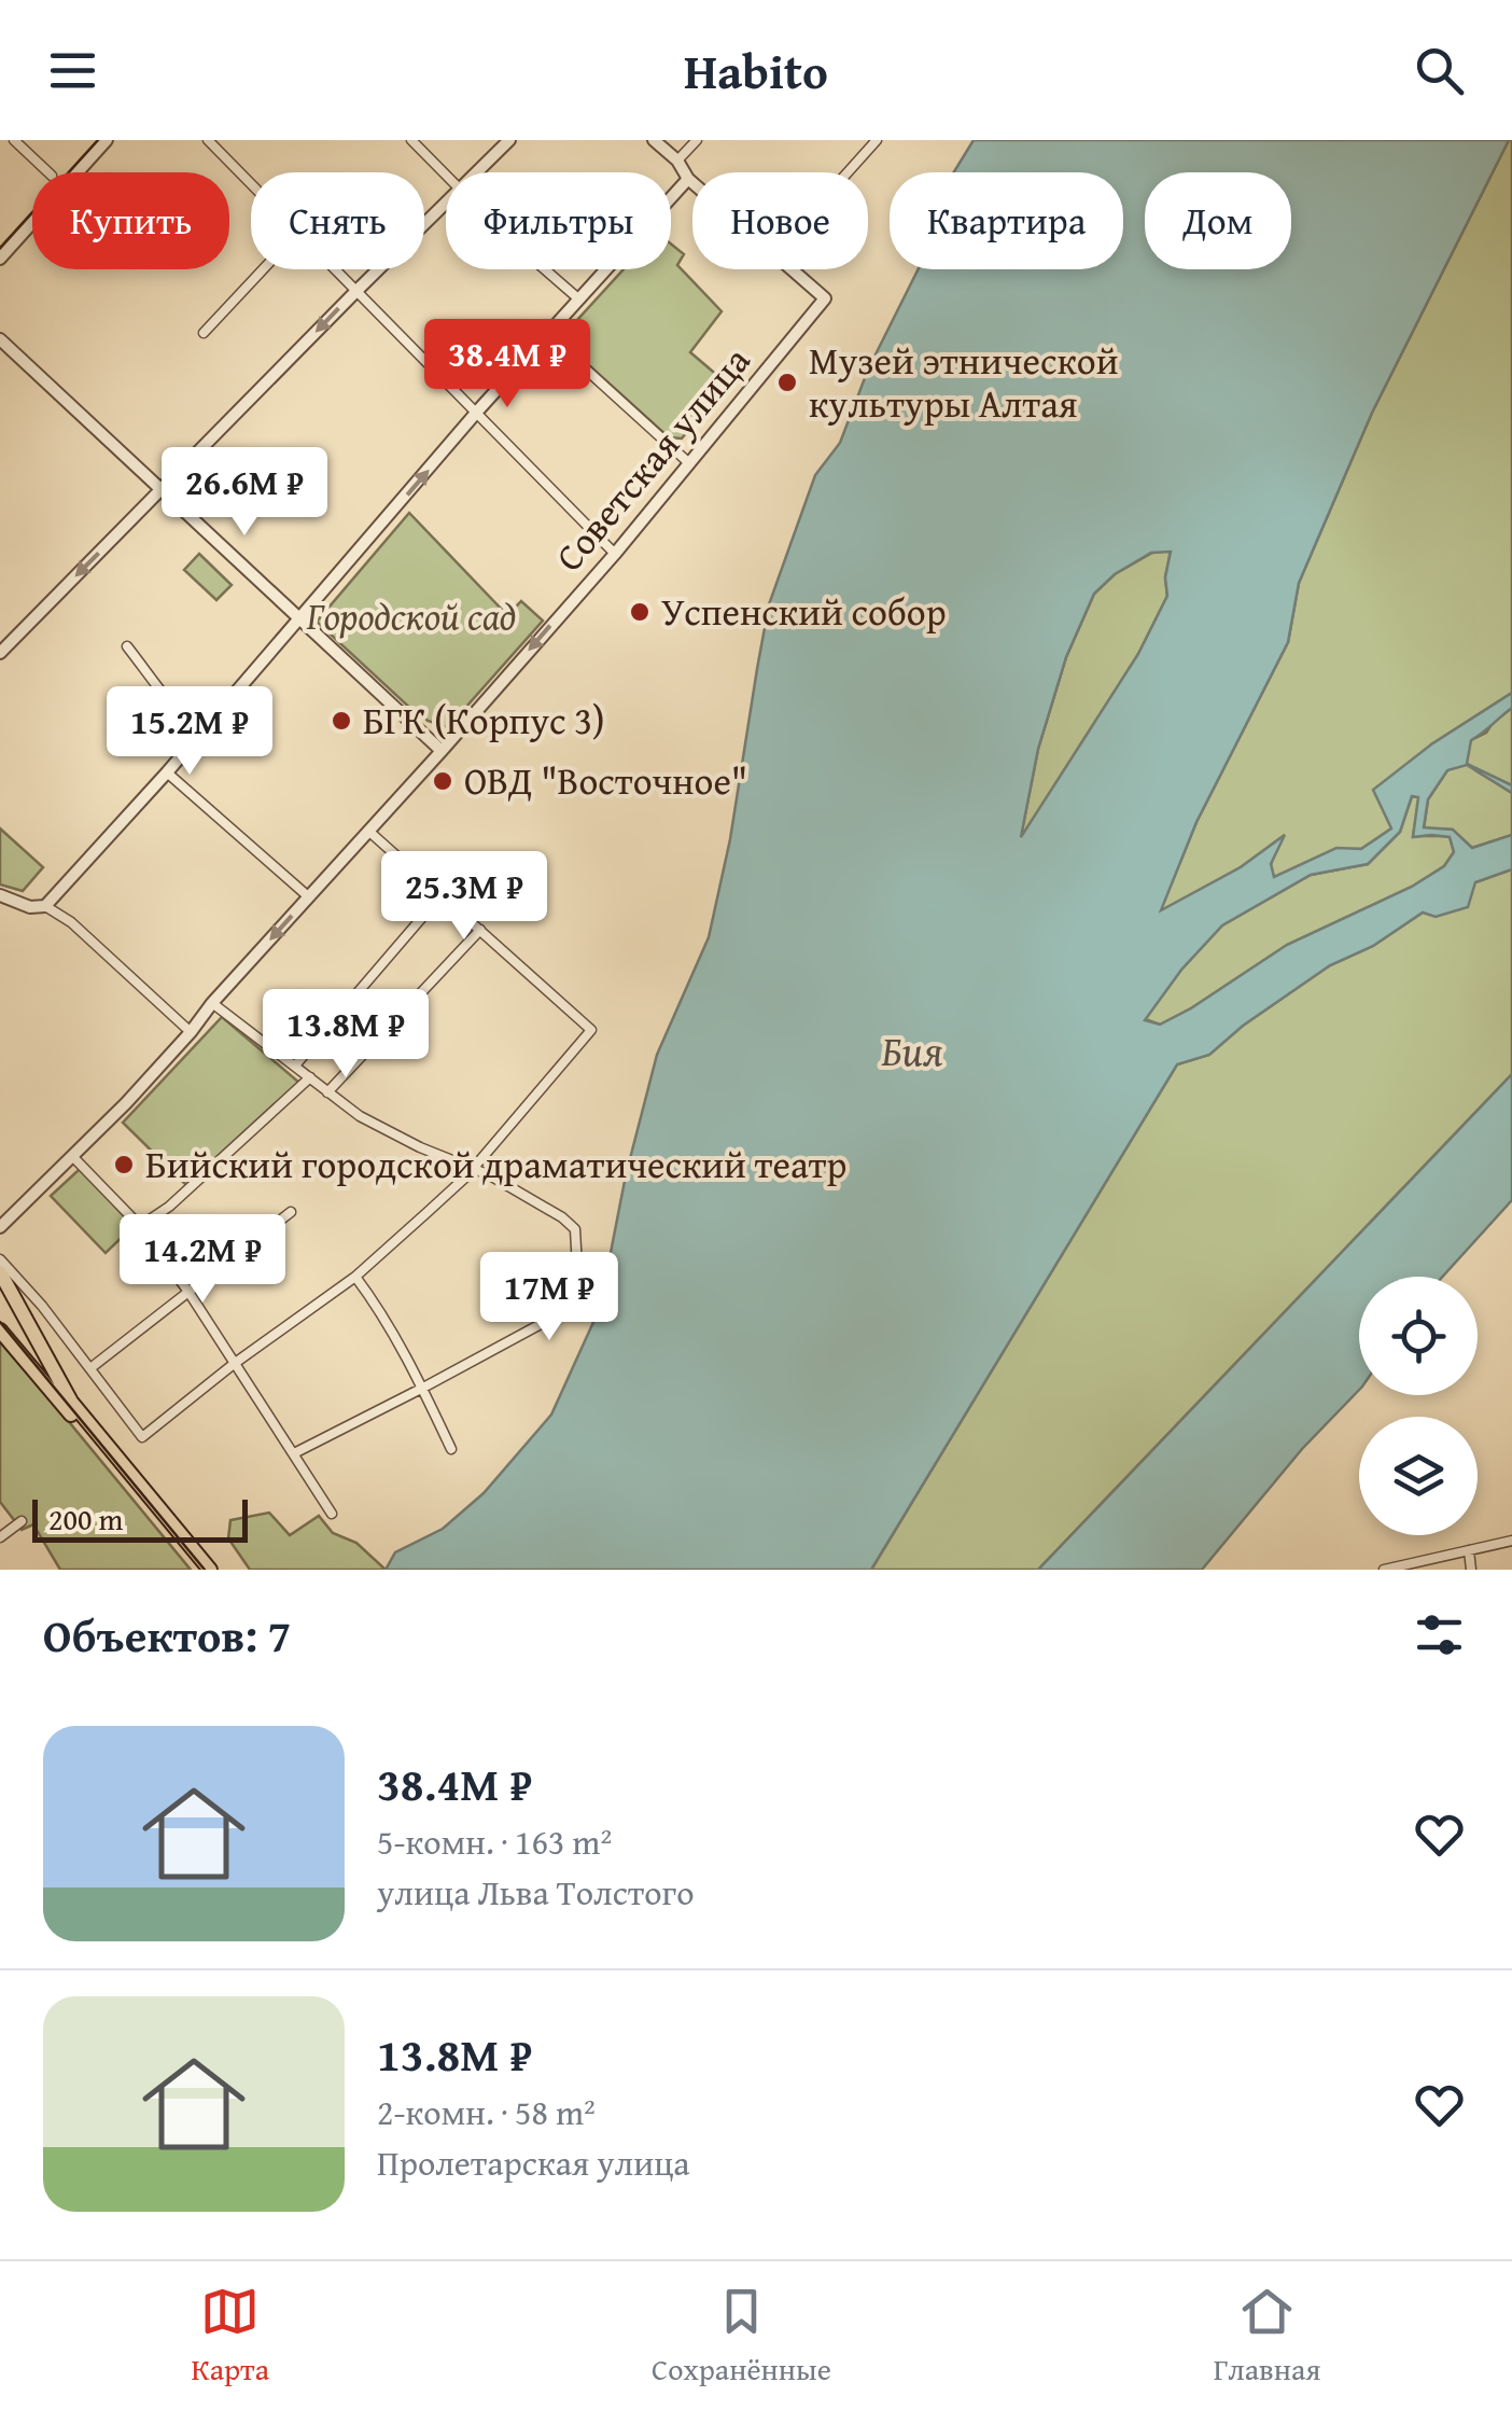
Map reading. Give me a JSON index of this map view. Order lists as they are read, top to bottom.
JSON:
{
  "streets": {
    "street": ["Советская улица"]
  },
  "water": ["Бия"],
  "parks": ["Городской сад"],
  "places": [
    "Музей этнической культуры Алтая",
    "Успенский собор",
    "БГК (Корпус 3)",
    "ОВД \"Восточное\"",
    "Бийский городской драматический театр"
  ],
  "scale_bar": "200 m",
  "page": {
    "header": "Habito",
    "chip": [
      "Купить",
      "Снять",
      "Фильтры",
      "Новое",
      "Квартира",
      "Дом"
    ],
    "price": [
      "38.4M ₽",
      "26.6M ₽",
      "15.2M ₽",
      "25.3M ₽",
      "13.8M ₽",
      "14.2M ₽",
      "17M ₽"
    ],
    "scale": "200 m",
    "heading": "Объектов: 7",
    "list": [
      {
        "name": "38.4M ₽",
        "note": "5-комн. · 163 m² · улица Льва Толстого"
      },
      {
        "name": "13.8M ₽",
        "note": "2-комн. · 58 m² · Пролетарская улица"
      }
    ],
    "tabs": ["Карта", "Сохранённые", "Главная"]
  }
}
